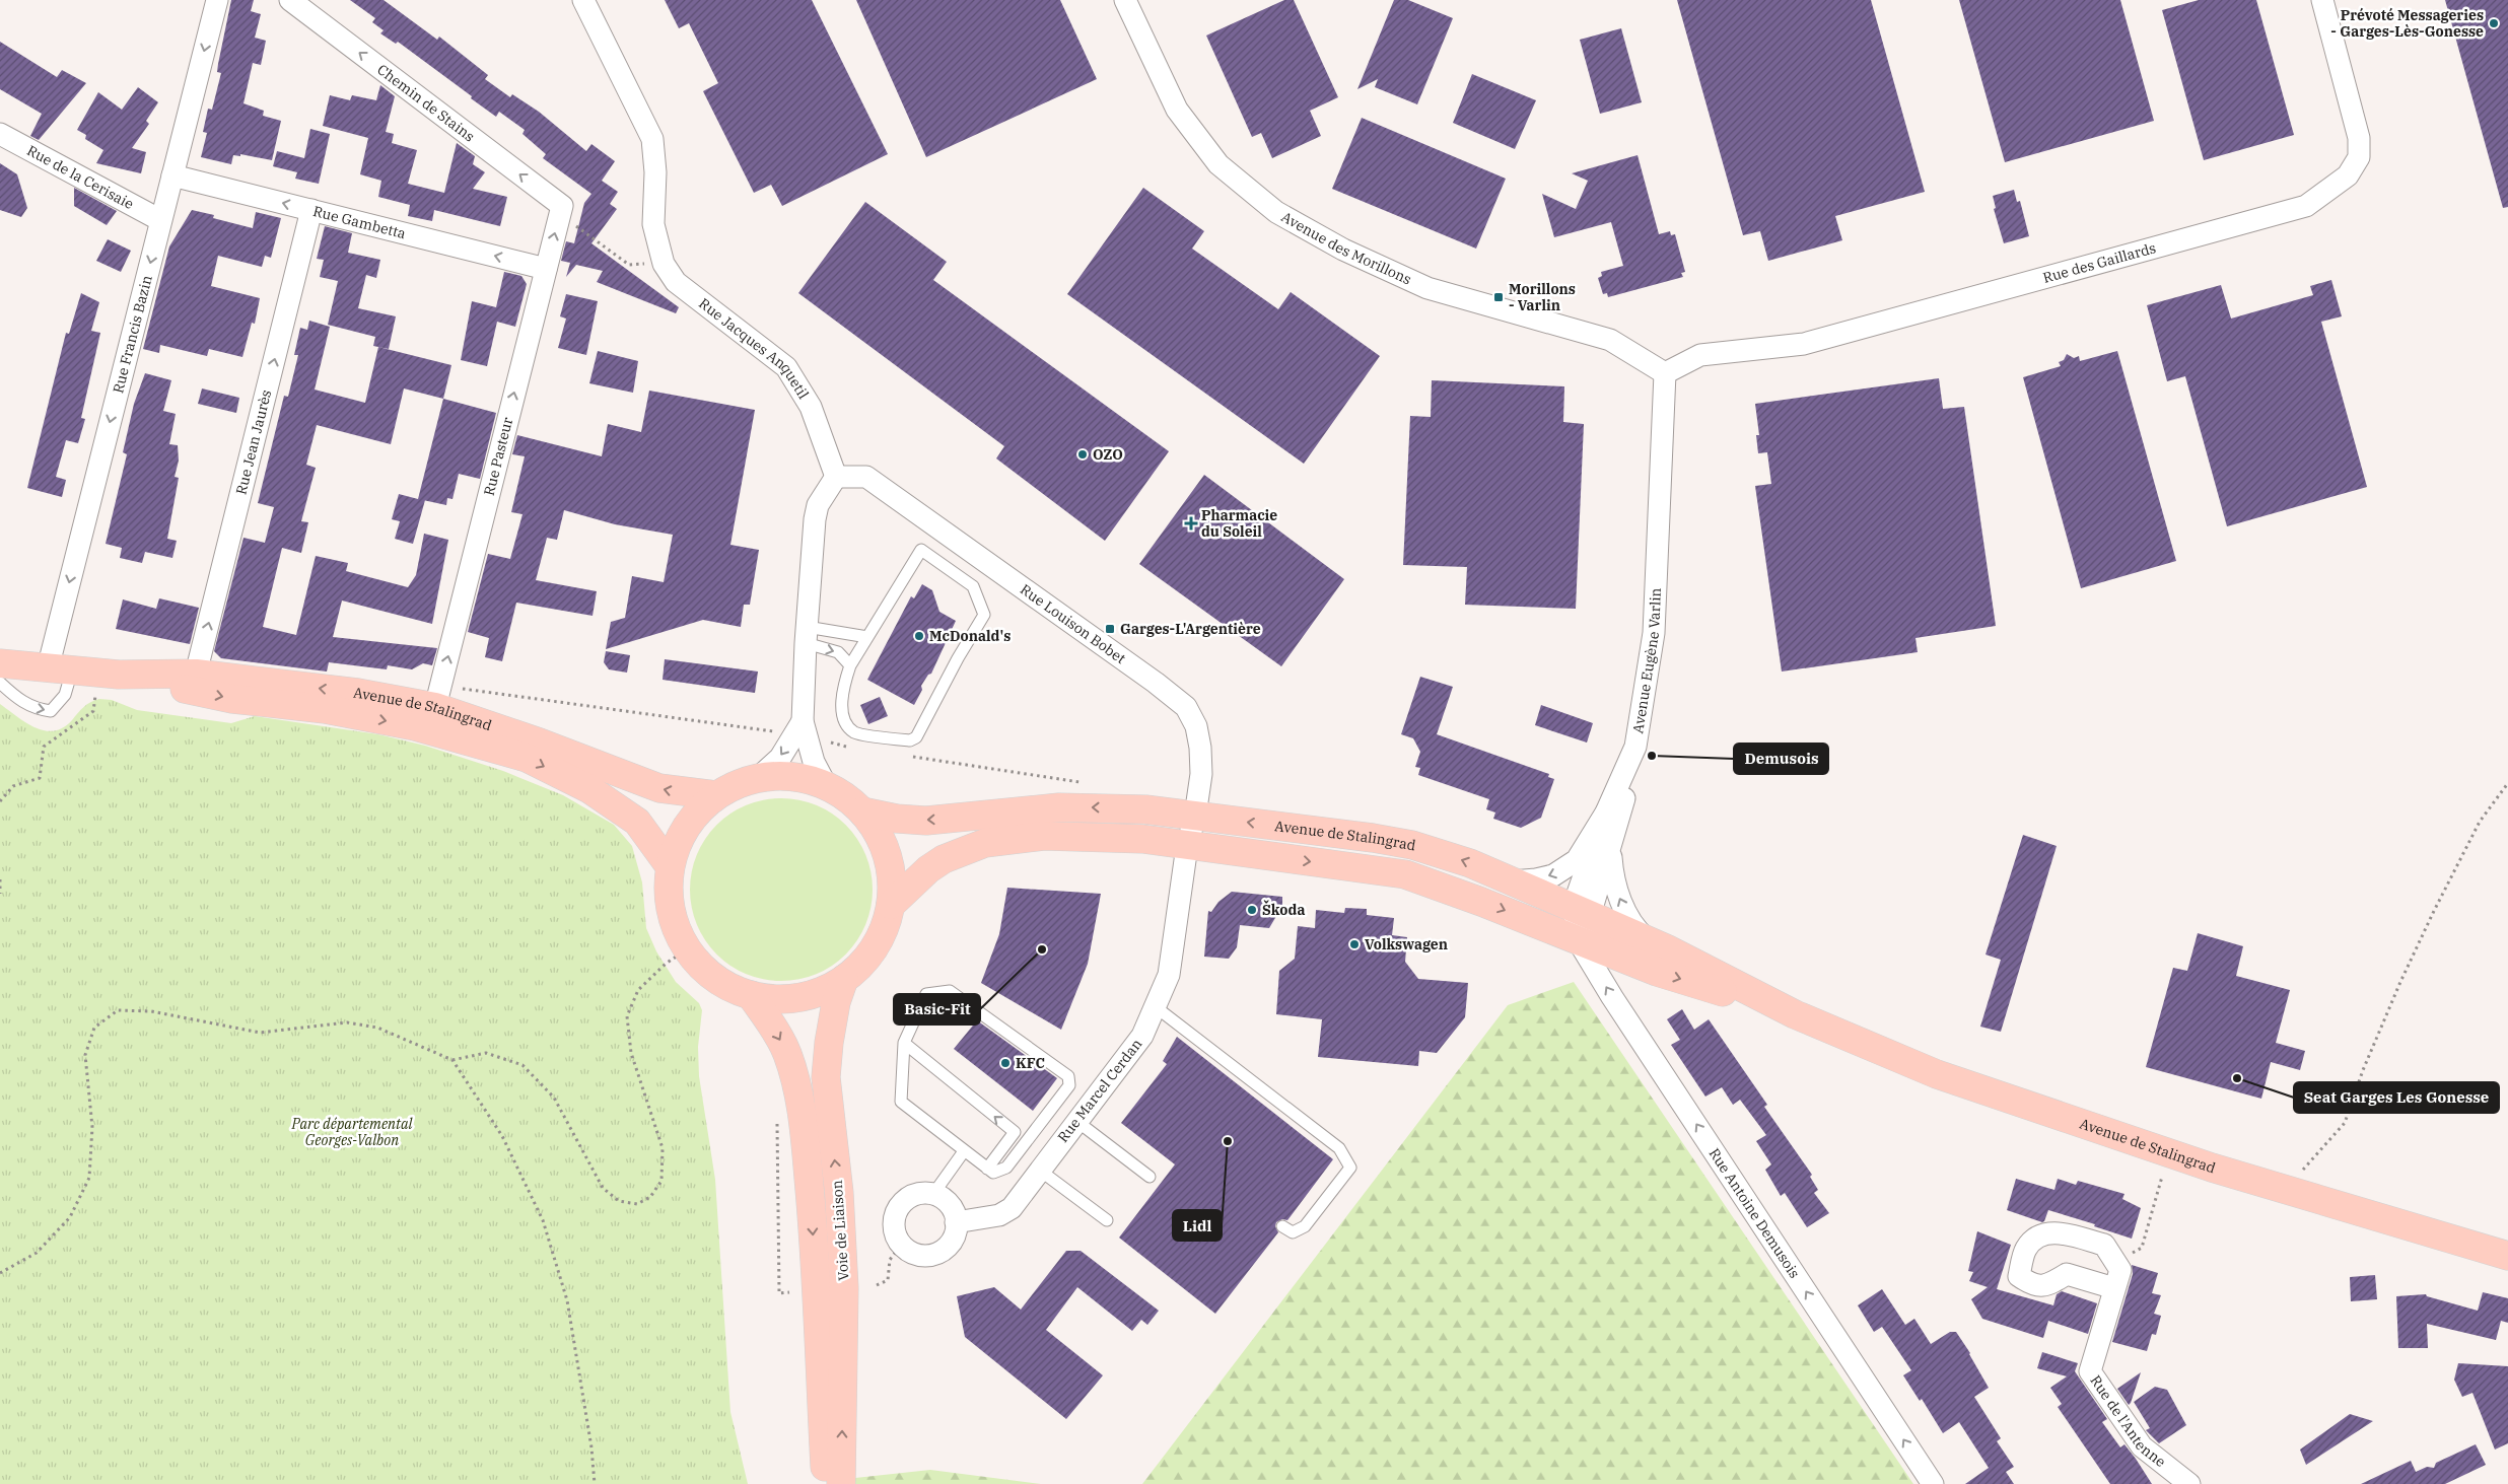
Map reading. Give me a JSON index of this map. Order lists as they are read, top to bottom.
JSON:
{
  "streets": {
    "main road": ["Avenue de Stalingrad", "Voie de Liaison"],
    "street": [
      "Chemin de Stains",
      "Rue de la Cerisaie",
      "Rue Gambetta",
      "Avenue des Morillons",
      "Rue des Gaillards",
      "Rue Francis Bazin",
      "Rue Jacques Anquetil",
      "Rue Jean Jaurès",
      "Rue Pasteur",
      "Rue Louison Bobet",
      "Avenue Eugène Varlin",
      "Rue Marcel Cerdan",
      "Rue Antoine Demusois",
      "Rue de l'Antenne"
    ]
  },
  "crossings": [
    ["Chemin de Stains", "Rue Pasteur"],
    ["Rue de la Cerisaie", "Rue Francis Bazin"],
    ["Rue Gambetta", "Rue Francis Bazin"],
    ["Rue Gambetta", "Rue Jean Jaurès"],
    ["Rue Gambetta", "Rue Pasteur"],
    ["Avenue des Morillons", "Rue des Gaillards"],
    ["Avenue des Morillons", "Avenue Eugène Varlin"],
    ["Rue des Gaillards", "Avenue Eugène Varlin"],
    ["Rue Francis Bazin", "Avenue de Stalingrad"],
    ["Rue Jacques Anquetil", "Rue Louison Bobet"],
    ["Rue Jean Jaurès", "Avenue de Stalingrad"],
    ["Rue Pasteur", "Avenue de Stalingrad"],
    ["Rue Louison Bobet", "Avenue de Stalingrad"],
    ["Rue Louison Bobet", "Rue Marcel Cerdan"],
    ["Avenue Eugène Varlin", "Avenue de Stalingrad"],
    ["Avenue de Stalingrad", "Rue Marcel Cerdan"],
    ["Avenue de Stalingrad", "Rue Antoine Demusois"]
  ],
  "one_way": [
    "Chemin de Stains",
    "Rue Gambetta",
    "Rue Francis Bazin",
    "Rue Jean Jaurès",
    "Rue Pasteur",
    "Rue Antoine Demusois"
  ],
  "parks": ["Parc départemental Georges-Valbon"],
  "places": {
    "other": [
      "Prévoté Messageries - Garges-Lès-Gonesse",
      "OZO",
      "McDonald's",
      "Demusois",
      "Škoda",
      "Volkswagen",
      "Basic-Fit",
      "KFC",
      "Seat Garges Les Gonesse",
      "Lidl"
    ],
    "transit": ["Morillons - Varlin", "Garges-L'Argentière"],
    "health": ["Pharmacie du Soleil"]
  }
}
